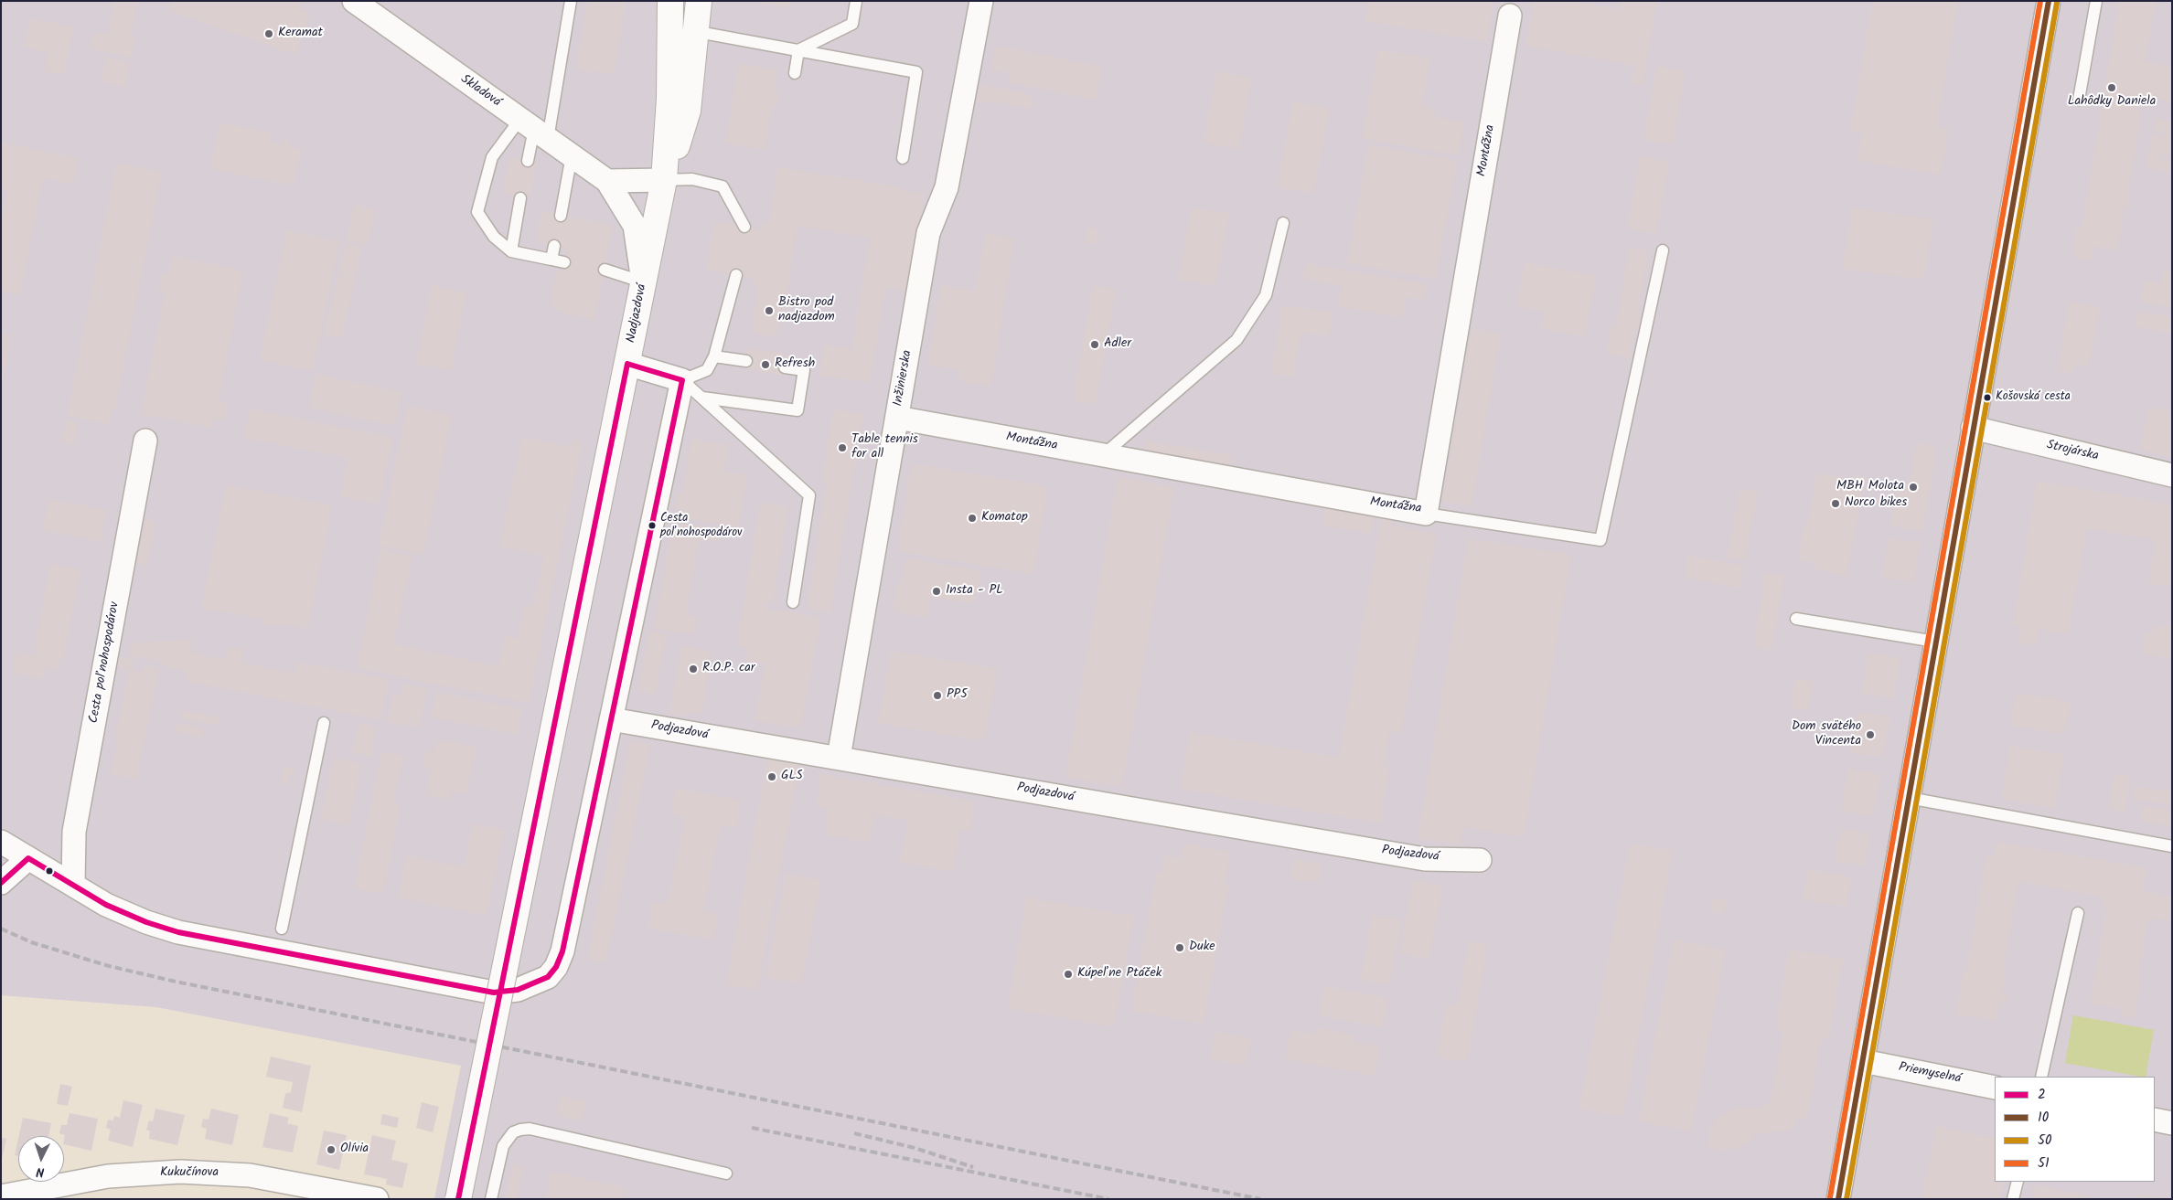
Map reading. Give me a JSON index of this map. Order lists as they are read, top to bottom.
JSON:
{
  "streets": {
    "main road": ["Nadjazdová"],
    "street": [
      "Skladová",
      "Montážna",
      "Inžinierska",
      "Strojárska",
      "Cesta poľnohospodárov",
      "Podjazdová",
      "Priemyselná",
      "Kukučínova"
    ]
  },
  "crossings": [
    ["Skladová", "Nadjazdová"],
    ["Montážna", "Inžinierska"],
    ["Inžinierska", "Podjazdová"]
  ],
  "places": [
    "Keramat",
    "Lahôdky Daniela",
    "Bistro pod nadjazdom",
    "Adler",
    "Refresh",
    "Košovská cesta",
    "Table tennis for all",
    "MBH Molota",
    "Norco bikes",
    "Komatop",
    "Cesta poľnohospodárov",
    "Insta - PL",
    "R.O.P. car",
    "PP5",
    "Dom svätého Vincenta",
    "GLS",
    "Duke",
    "Kúpeľne Ptáček",
    "Olívia"
  ],
  "lines": [
    "transit line 10",
    "transit line 51",
    "transit line 50",
    "transit line 2"
  ],
  "legend": [
    "2",
    "10",
    "50",
    "51"
  ],
  "north": "bottom"
}
